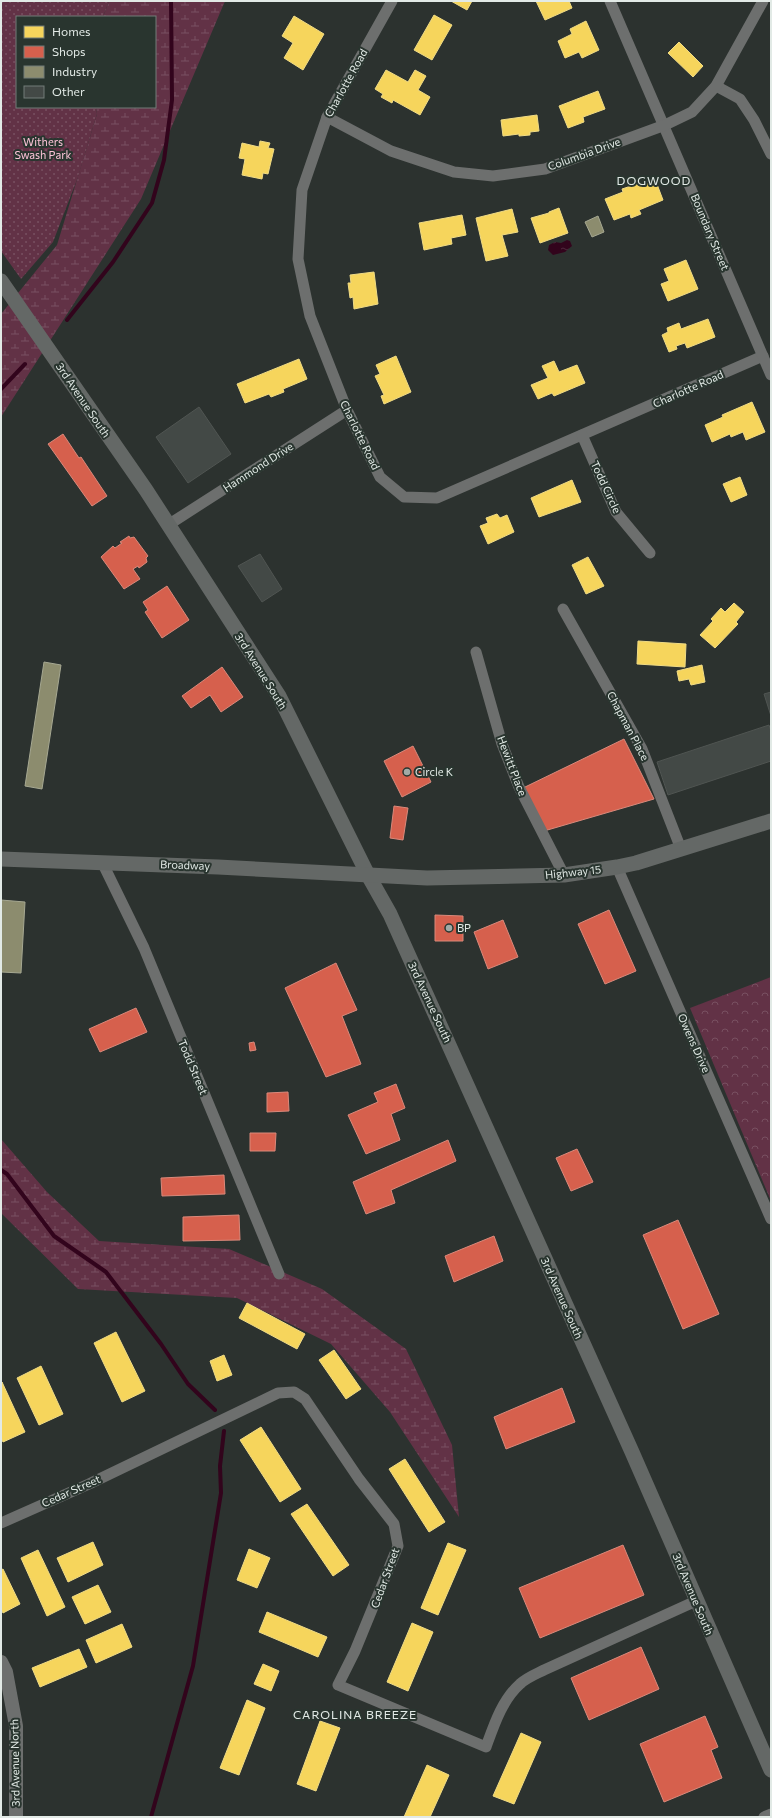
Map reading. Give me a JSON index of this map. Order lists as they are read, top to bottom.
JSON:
{
  "streets": {
    "main road": ["3rd Avenue South", "Broadway", "Highway 15"],
    "street": [
      "Charlotte Road",
      "Columbia Drive",
      "Boundary Street",
      "Hammond Drive",
      "Todd Circle",
      "Chapman Place",
      "Hewitt Place",
      "Owens Drive",
      "Todd Street",
      "Cedar Street",
      "3rd Avenue North"
    ]
  },
  "crossings": [
    ["Charlotte Road", "Columbia Drive"],
    ["Charlotte Road", "Boundary Street"],
    ["Charlotte Road", "Hammond Drive"],
    ["Charlotte Road", "Todd Circle"],
    ["Columbia Drive", "Boundary Street"],
    ["3rd Avenue South", "Hammond Drive"],
    ["3rd Avenue South", "Broadway"],
    ["3rd Avenue South", "Highway 15"],
    ["3rd Avenue South", "Cedar Street"],
    ["Chapman Place", "Highway 15"],
    ["Hewitt Place", "Highway 15"],
    ["Broadway", "Highway 15"],
    ["Broadway", "Todd Street"],
    ["Highway 15", "Owens Drive"]
  ],
  "districts": ["DOGWOOD", "CAROLINA BREEZE"],
  "parks": ["Withers Swash Park"],
  "places": ["Circle K", "BP"],
  "legend": [
    "Homes",
    "Shops",
    "Industry",
    "Other"
  ]
}
